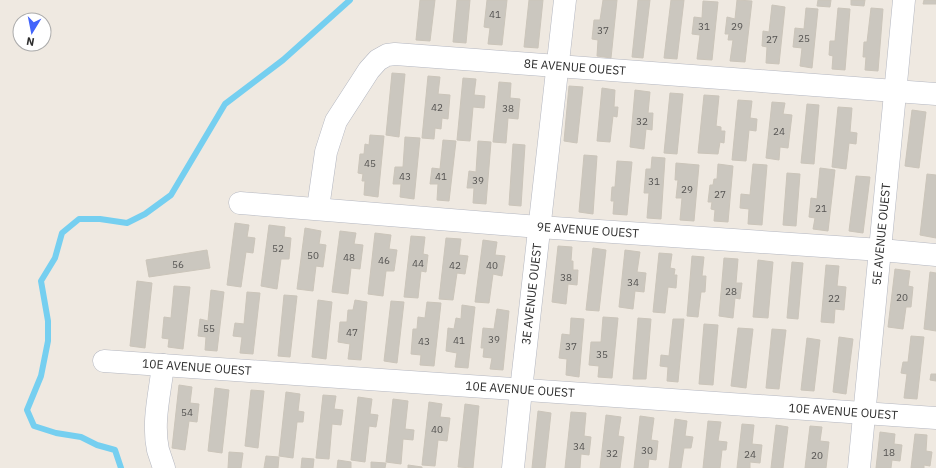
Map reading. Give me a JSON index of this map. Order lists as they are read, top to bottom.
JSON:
{
  "streets": {
    "street": [
      "8E AVENUE OUEST",
      "9E AVENUE OUEST",
      "5E AVENUE OUEST",
      "3E AVENUE OUEST",
      "10E AVENUE OUEST"
    ]
  },
  "crossings": [
    ["8E AVENUE OUEST", "9E AVENUE OUEST"],
    ["8E AVENUE OUEST", "5E AVENUE OUEST"],
    ["8E AVENUE OUEST", "3E AVENUE OUEST"],
    ["9E AVENUE OUEST", "5E AVENUE OUEST"],
    ["9E AVENUE OUEST", "3E AVENUE OUEST"],
    ["5E AVENUE OUEST", "10E AVENUE OUEST"],
    ["3E AVENUE OUEST", "10E AVENUE OUEST"]
  ],
  "house_numbers": [
    "41",
    "31",
    "29",
    "37",
    "25",
    "27",
    "42",
    "38",
    "32",
    "24",
    "45",
    "43",
    "41",
    "39",
    "31",
    "29",
    "27",
    "21",
    "52",
    "50",
    "48",
    "46",
    "44",
    "56",
    "42",
    "40",
    "38",
    "34",
    "28",
    "20",
    "22",
    "55",
    "47",
    "39",
    "41",
    "43",
    "37",
    "35",
    "54",
    "40",
    "34",
    "30",
    "18",
    "32",
    "24",
    "20"
  ],
  "north": "bottom"
}
